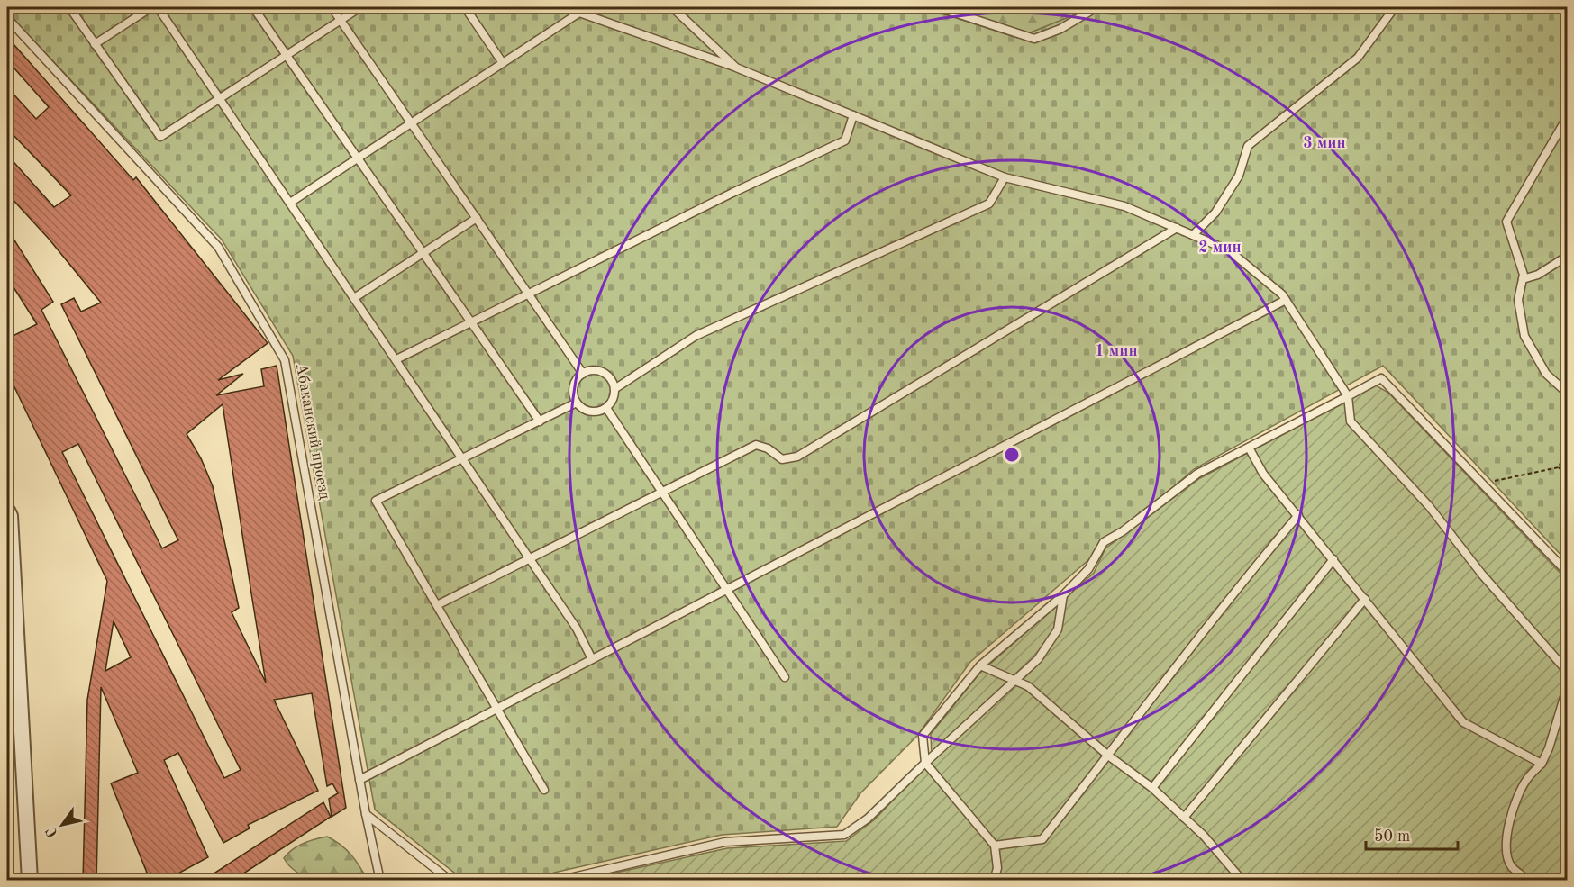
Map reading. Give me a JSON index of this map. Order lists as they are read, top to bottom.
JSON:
{
  "streets": {
    "lane": ["Абаканский проезд"]
  },
  "scale_bar": "50 m",
  "north": "bottom left",
  "rings": ["3 мин", "2 мин", "1 мин"]
}
